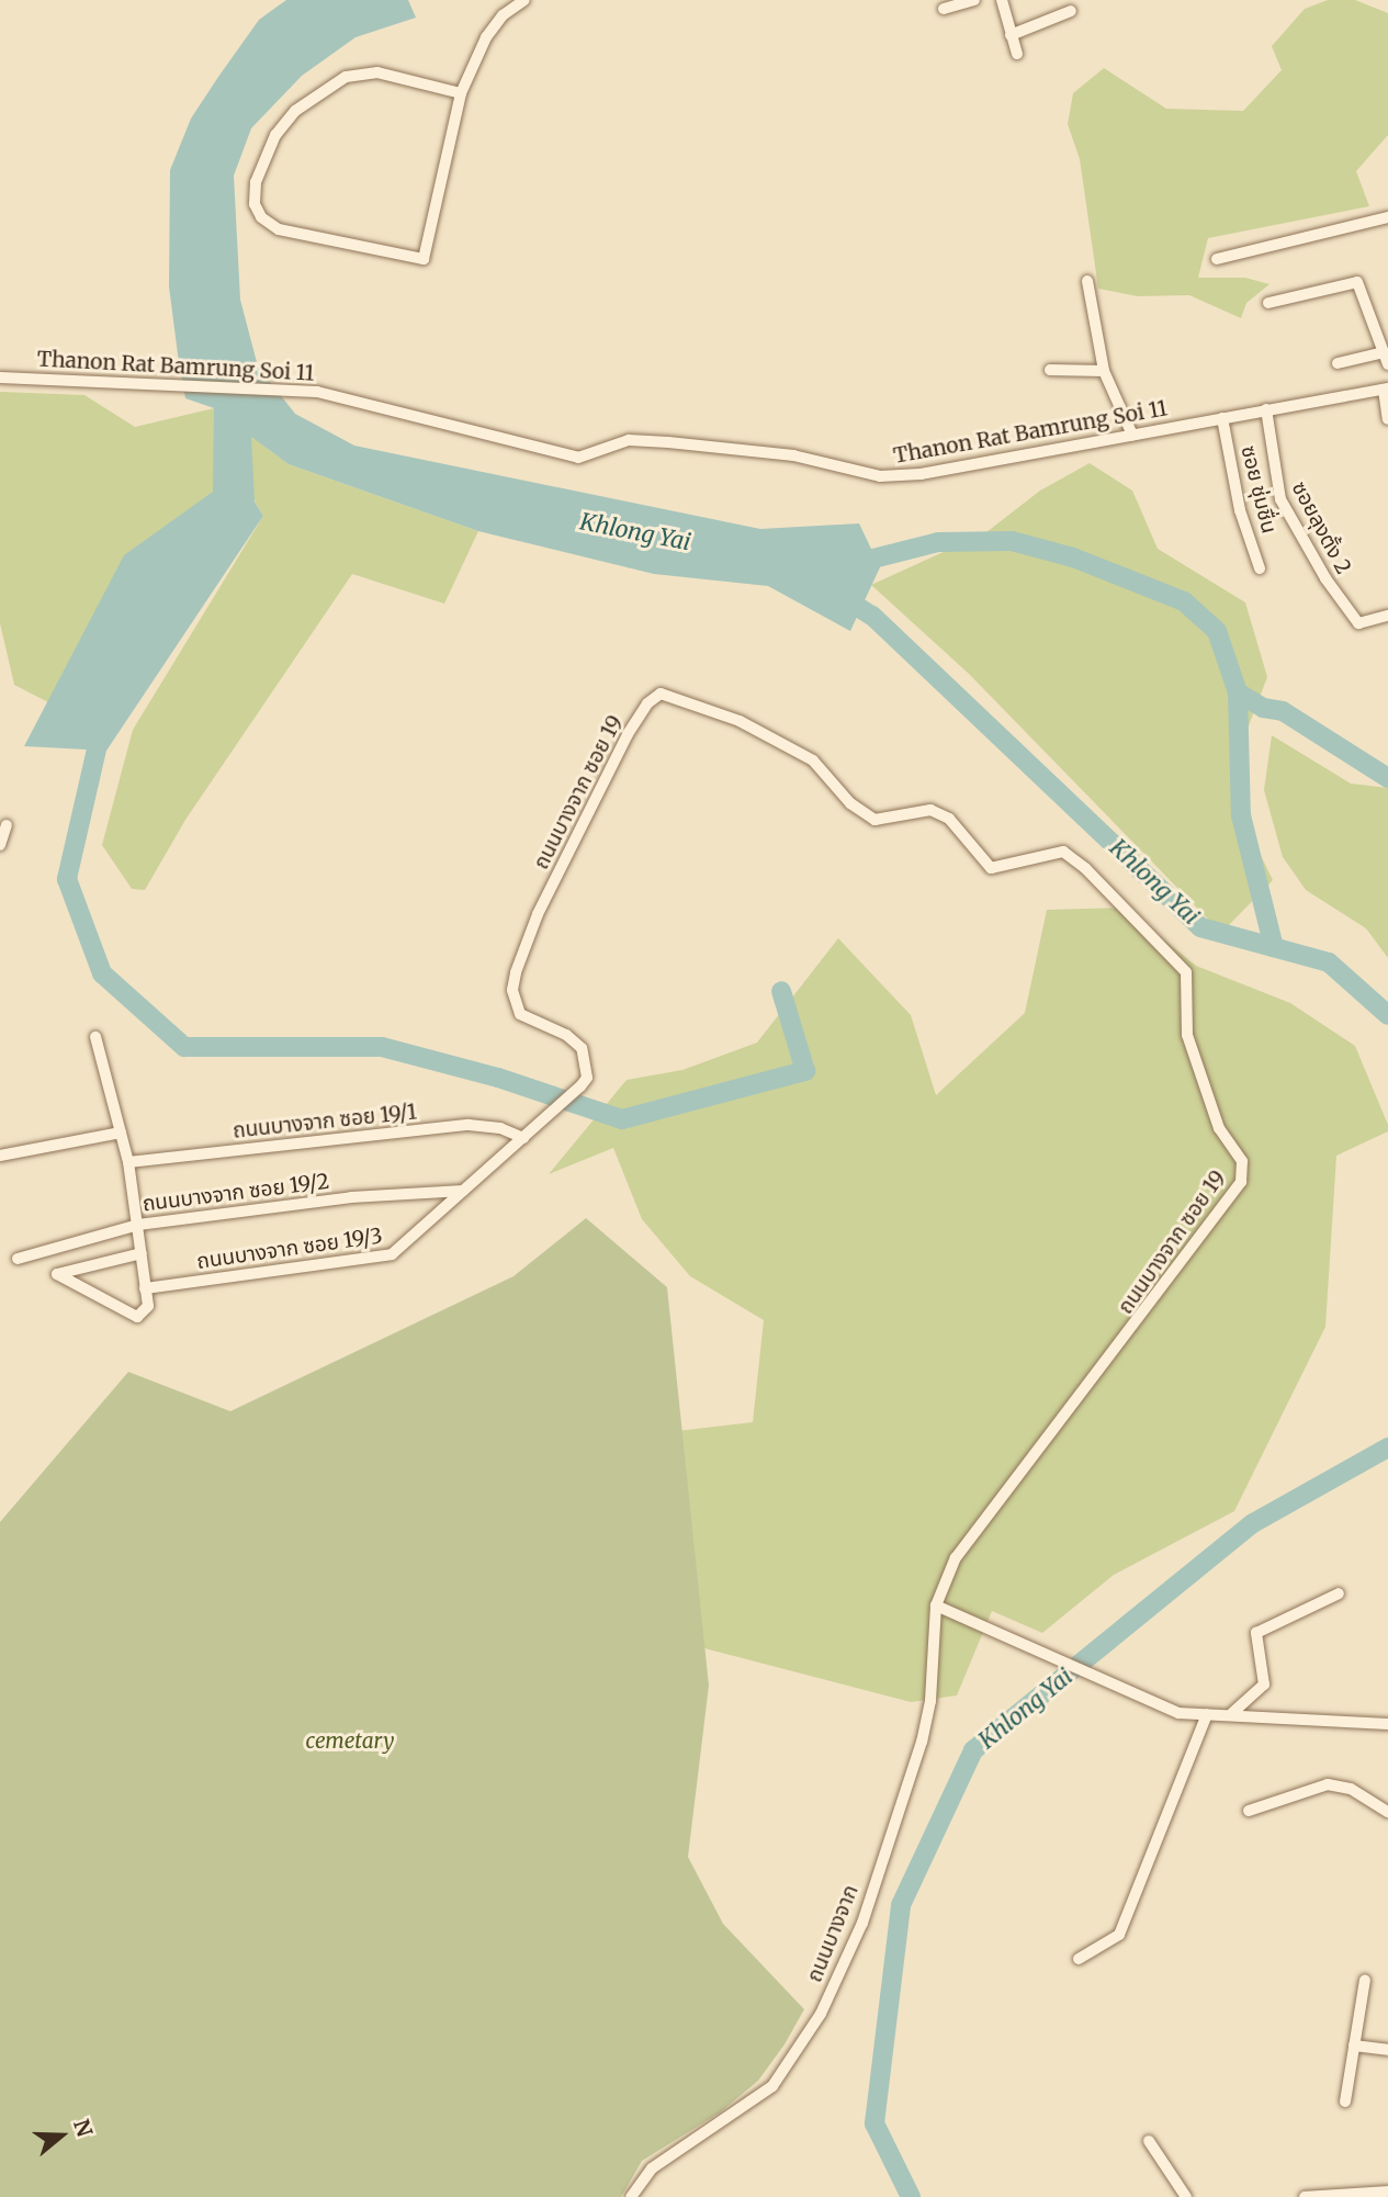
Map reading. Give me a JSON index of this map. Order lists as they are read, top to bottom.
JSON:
{
  "streets": {
    "street": [
      "Thanon Rat Bamrung Soi 11",
      "ซอย ชุ่มชื่น",
      "ซอยลุงตั้ง 2",
      "ถนนบางจาก ซอย 19",
      "ถนนบางจาก ซอย 19/1",
      "ถนนบางจาก ซอย 19/2",
      "ถนนบางจาก ซอย 19/3",
      "ถนนบางจาก"
    ]
  },
  "crossings": [
    ["Thanon Rat Bamrung Soi 11", "ซอย ชุ่มชื่น"],
    ["Thanon Rat Bamrung Soi 11", "ซอยลุงตั้ง 2"],
    ["ถนนบางจาก ซอย 19", "ถนนบางจาก ซอย 19/1"],
    ["ถนนบางจาก ซอย 19", "ถนนบางจาก ซอย 19/2"],
    ["ถนนบางจาก ซอย 19", "ถนนบางจาก ซอย 19/3"],
    ["ถนนบางจาก ซอย 19", "ถนนบางจาก"],
    ["ถนนบางจาก ซอย 19/2", "ถนนบางจาก ซอย 19/3"]
  ],
  "water": ["Khlong Yai"],
  "parks": ["cemetary"],
  "north": "right"
}
